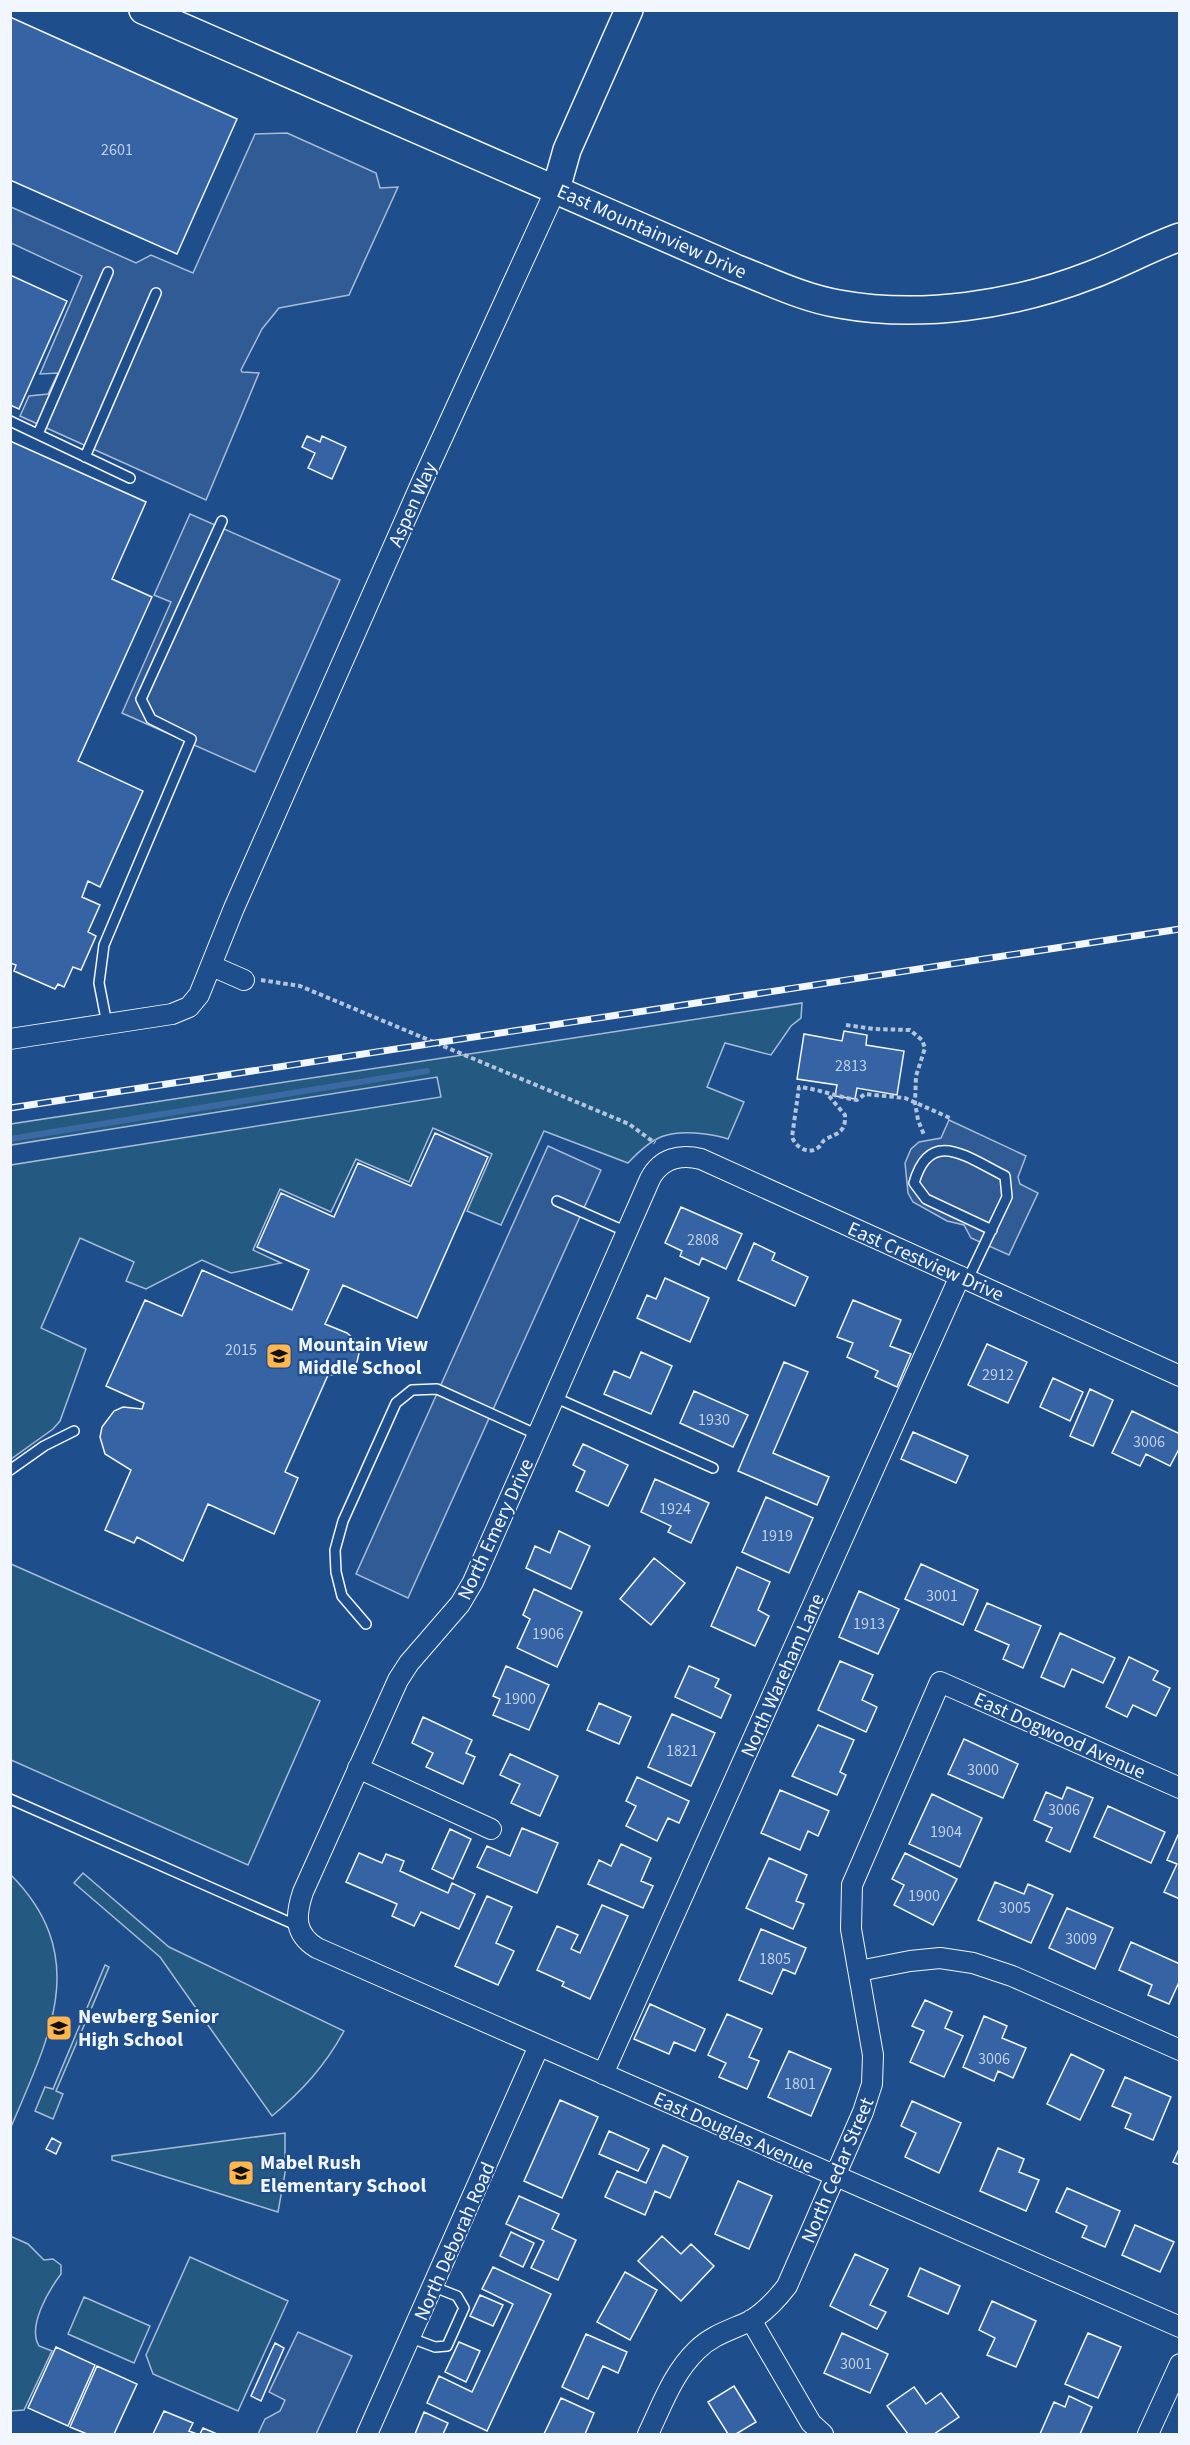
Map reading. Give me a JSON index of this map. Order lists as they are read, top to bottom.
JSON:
{
  "streets": {
    "main road": ["East Mountainview Drive", "Aspen Way"],
    "street": [
      "East Crestview Drive",
      "North Emery Drive",
      "North Wareham Lane",
      "East Dogwood Avenue",
      "East Douglas Avenue",
      "North Cedar Street",
      "North Deborah Road"
    ]
  },
  "crossings": [
    ["East Mountainview Drive", "Aspen Way"],
    ["East Crestview Drive", "North Emery Drive"],
    ["East Crestview Drive", "North Wareham Lane"],
    ["North Emery Drive", "East Douglas Avenue"],
    ["North Wareham Lane", "East Douglas Avenue"],
    ["East Dogwood Avenue", "North Cedar Street"],
    ["East Douglas Avenue", "North Cedar Street"],
    ["East Douglas Avenue", "North Deborah Road"]
  ],
  "places": {
    "school or university": ["Mountain View Middle School", "Newberg Senior High School", "Mabel Rush Elementary School"]
  },
  "house_numbers": [
    "2601",
    "2813",
    "2808",
    "2015",
    "2912",
    "1930",
    "3006",
    "1924",
    "1919",
    "3001",
    "1913",
    "1906",
    "1900",
    "1821",
    "3000",
    "3006",
    "1904",
    "1900",
    "3005",
    "3009",
    "1805",
    "3006",
    "1801",
    "3001"
  ]
}
